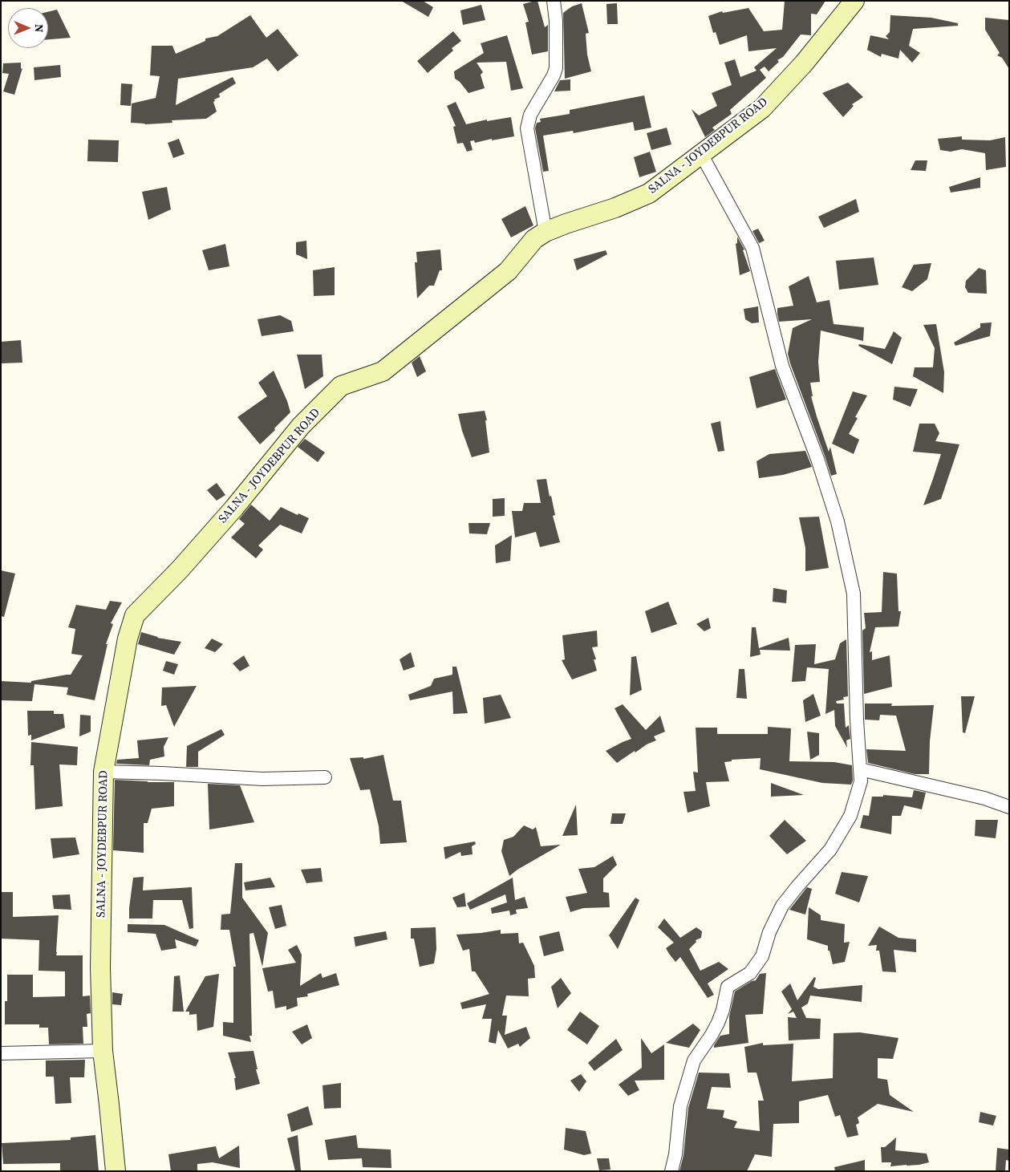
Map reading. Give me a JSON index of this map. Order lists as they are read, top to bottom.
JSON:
{
  "streets": {
    "main road": ["SALNA - JOYDEBPUR ROAD"]
  },
  "north": "right"
}
